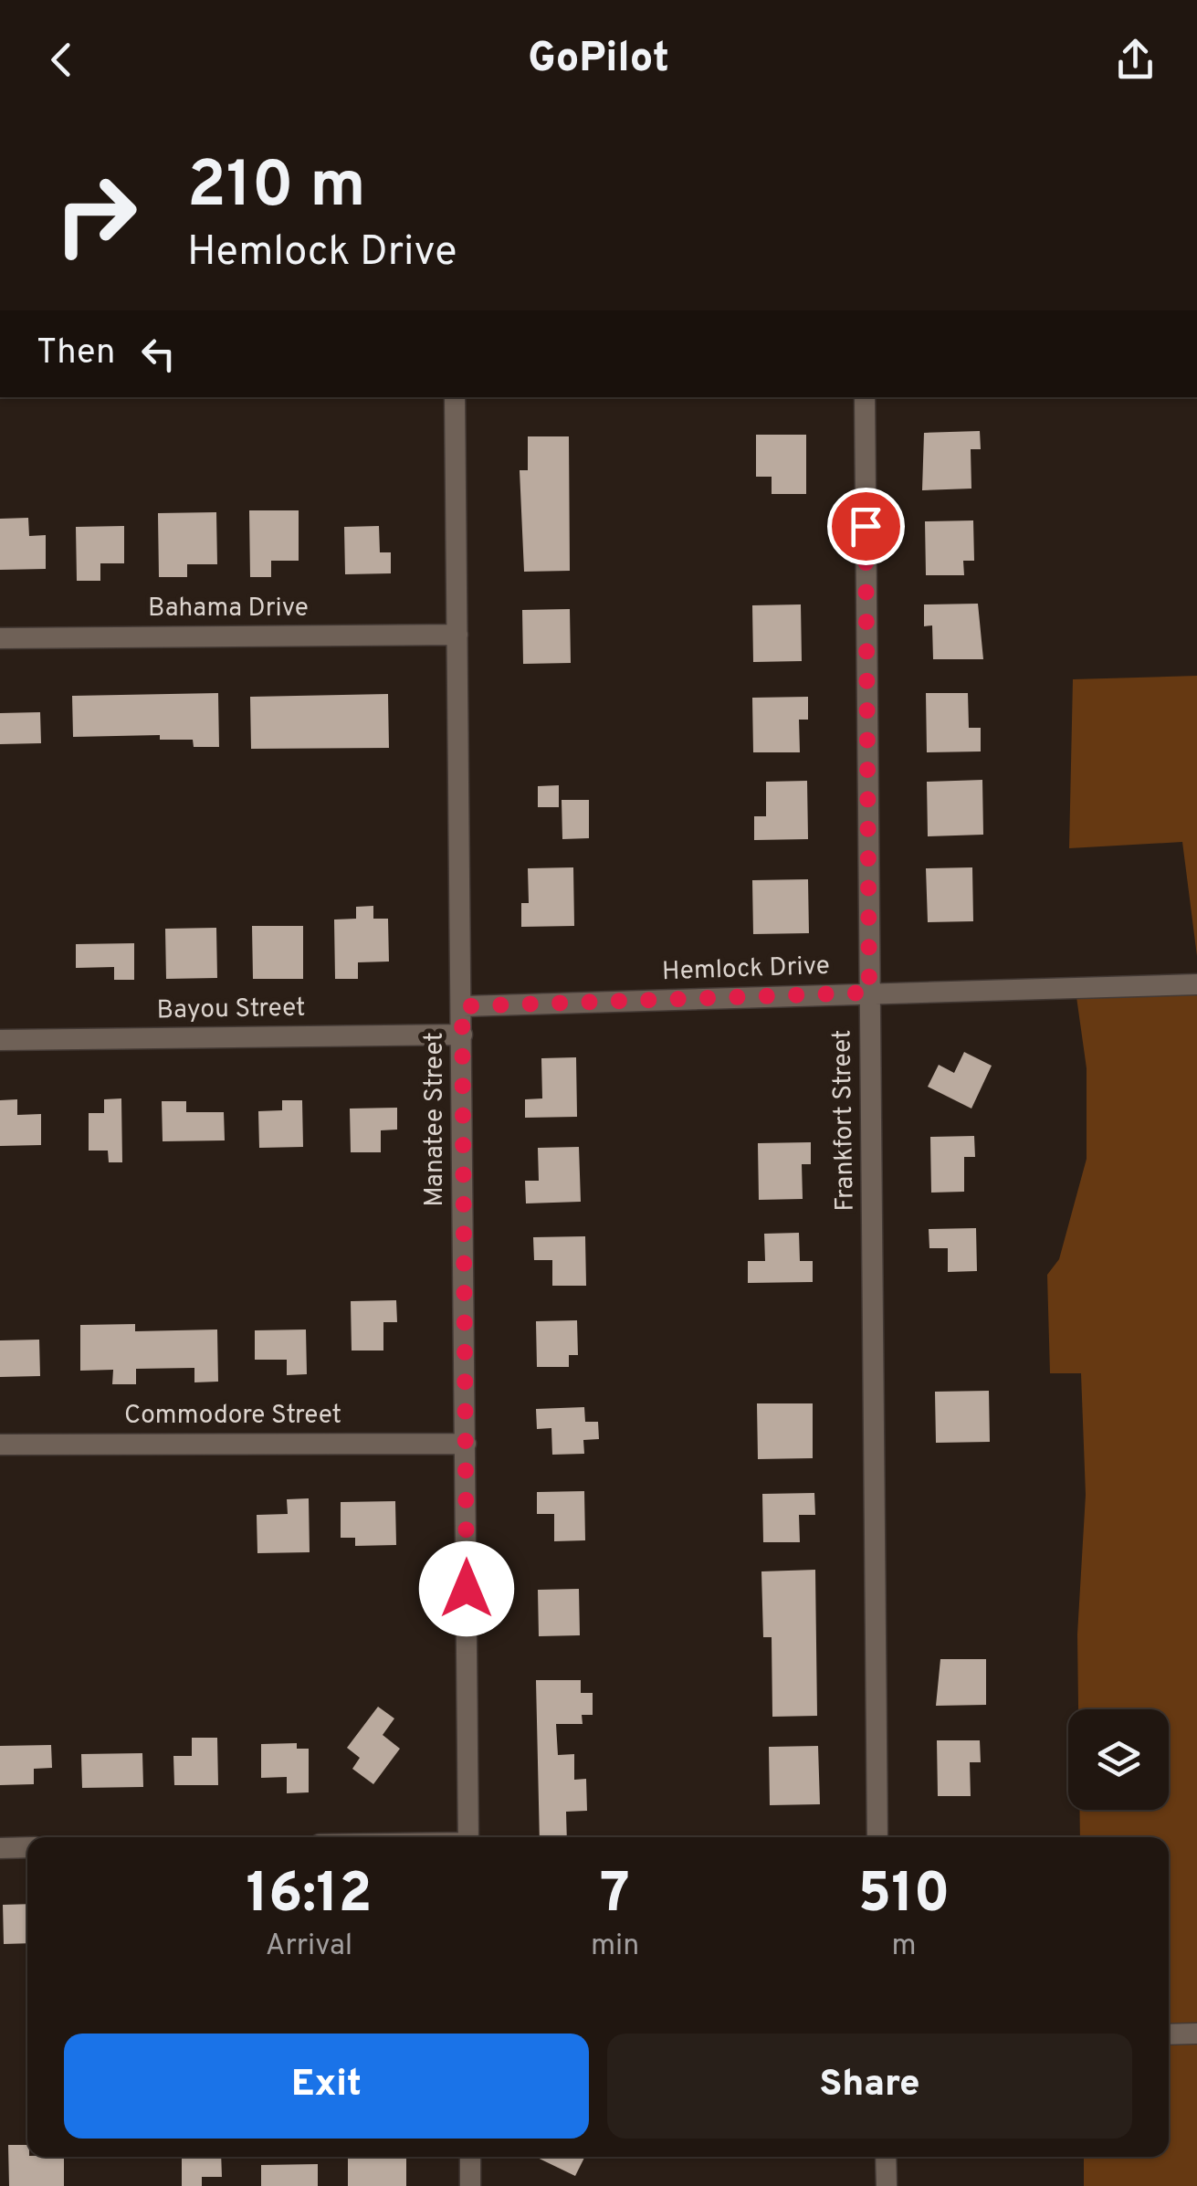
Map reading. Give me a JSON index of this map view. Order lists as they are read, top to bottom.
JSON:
{
  "streets": {
    "street": [
      "Bahama Drive",
      "Hemlock Drive",
      "Bayou Street",
      "Manatee Street",
      "Frankfort Street",
      "Commodore Street"
    ]
  },
  "crossings": [
    ["Bahama Drive", "Manatee Street"],
    ["Hemlock Drive", "Manatee Street"],
    ["Hemlock Drive", "Frankfort Street"],
    ["Bayou Street", "Manatee Street"],
    ["Manatee Street", "Commodore Street"]
  ],
  "page": {
    "header": "GoPilot",
    "turn": ["210 m", "Hemlock Drive"],
    "then": "Then",
    "eta": [
      "16:12",
      "Arrival",
      "7",
      "min",
      "510",
      "m"
    ],
    "buttons": ["Exit", "Share"]
  }
}
